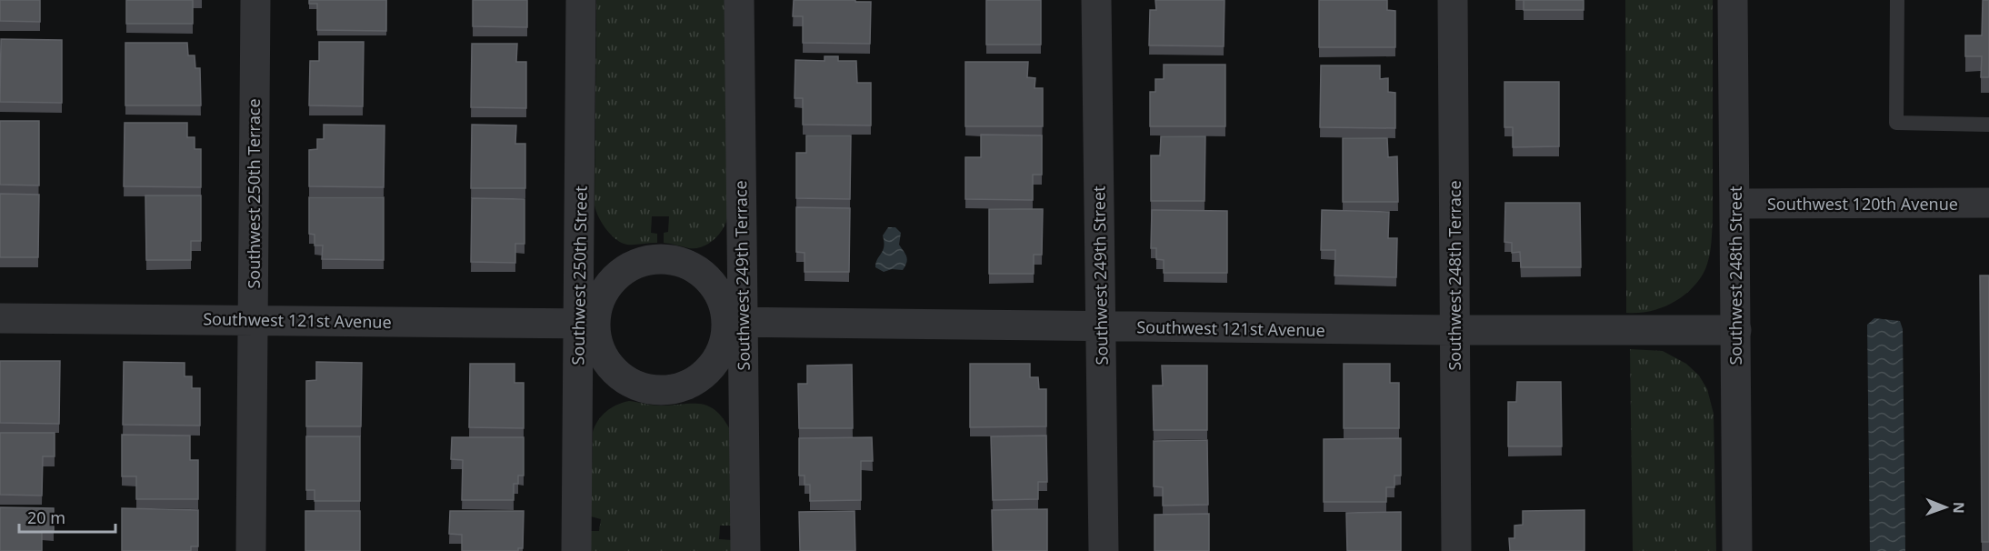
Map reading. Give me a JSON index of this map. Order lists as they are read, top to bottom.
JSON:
{
  "streets": {
    "street": [
      "Southwest 250th Terrace",
      "Southwest 120th Avenue",
      "Southwest 250th Street",
      "Southwest 249th Terrace",
      "Southwest 249th Street",
      "Southwest 248th Terrace",
      "Southwest 248th Street",
      "Southwest 121st Avenue"
    ]
  },
  "crossings": [
    ["Southwest 250th Terrace", "Southwest 121st Avenue"],
    ["Southwest 120th Avenue", "Southwest 248th Street"],
    ["Southwest 250th Street", "Southwest 249th Terrace"],
    ["Southwest 250th Street", "Southwest 121st Avenue"],
    ["Southwest 249th Terrace", "Southwest 121st Avenue"],
    ["Southwest 249th Street", "Southwest 121st Avenue"],
    ["Southwest 248th Terrace", "Southwest 121st Avenue"],
    ["Southwest 248th Street", "Southwest 121st Avenue"]
  ],
  "scale_bar": "20 m",
  "north": "right"
}
